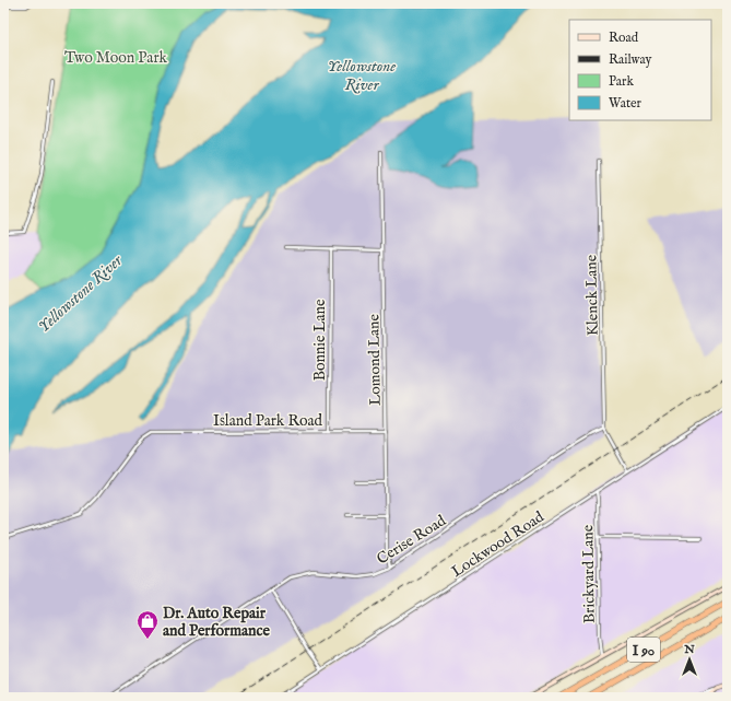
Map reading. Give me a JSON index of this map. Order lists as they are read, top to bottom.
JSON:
{
  "streets": {
    "highway": ["I 90"],
    "street": [
      "Klenck Lane",
      "Bonnie Lane",
      "Lomond Lane",
      "Island Park Road",
      "Cerise Road",
      "Lockwood Road",
      "Brickyard Lane"
    ]
  },
  "crossings": [
    ["Klenck Lane", "Cerise Road"],
    ["Bonnie Lane", "Island Park Road"],
    ["Lomond Lane", "Island Park Road"],
    ["Lomond Lane", "Cerise Road"],
    ["Lockwood Road", "Brickyard Lane"]
  ],
  "water": ["Yellowstone River"],
  "parks": ["Two Moon Park"],
  "places": {
    "shop": ["Dr. Auto Repair and Performance"]
  },
  "legend": [
    "Road",
    "Railway",
    "Park",
    "Water"
  ],
  "north": "top"
}
